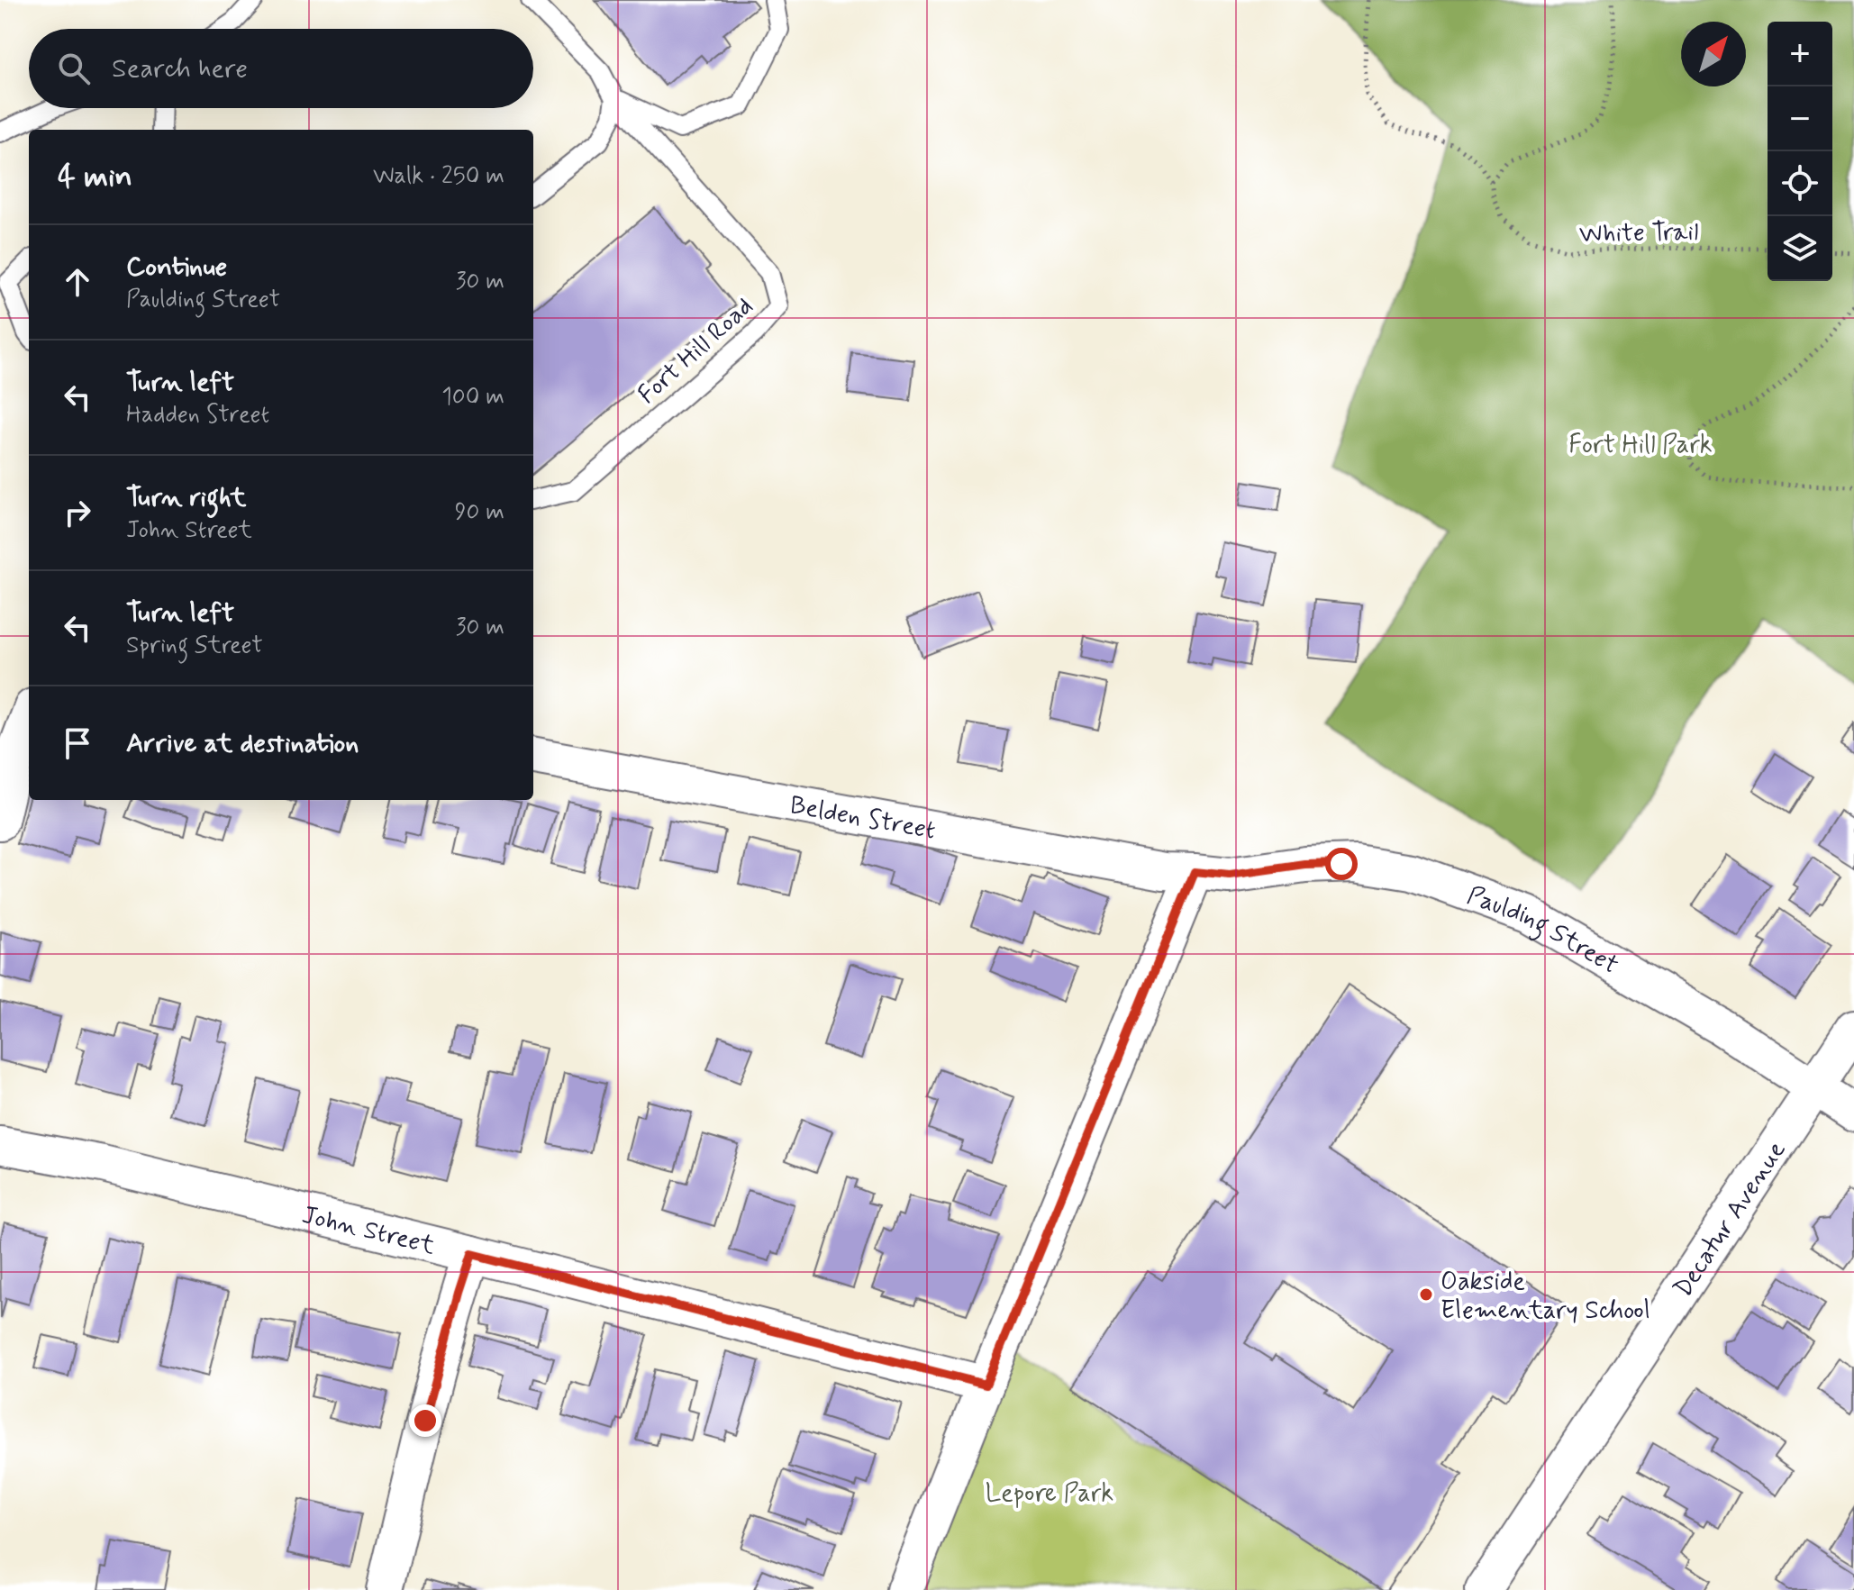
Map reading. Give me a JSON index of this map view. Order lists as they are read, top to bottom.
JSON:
{
  "streets": {
    "street": [
      "Belden Street",
      "Paulding Street",
      "Decatur Avenue",
      "John Street"
    ],
    "lane": ["Fort Hill Road"],
    "path": ["White Trail"]
  },
  "crossings": [
    ["Belden Street", "Paulding Street"],
    ["Paulding Street", "Decatur Avenue"]
  ],
  "parks": ["Fort Hill Park", "Lepore Park"],
  "places": ["Oakside Elementary School"],
  "north": "top right",
  "page": {
    "map_buttons": ["+", "−"],
    "search": "Search here",
    "heading": ["4 min", "Walk · 250 m"],
    "list": [
      ["Continue", "Paulding Street", "30 m"],
      ["Turn left", "Hadden Street", "100 m"],
      ["Turn right", "John Street", "90 m"],
      ["Turn left", "Spring Street", "30 m"],
      "Arrive at destination"
    ]
  }
}
